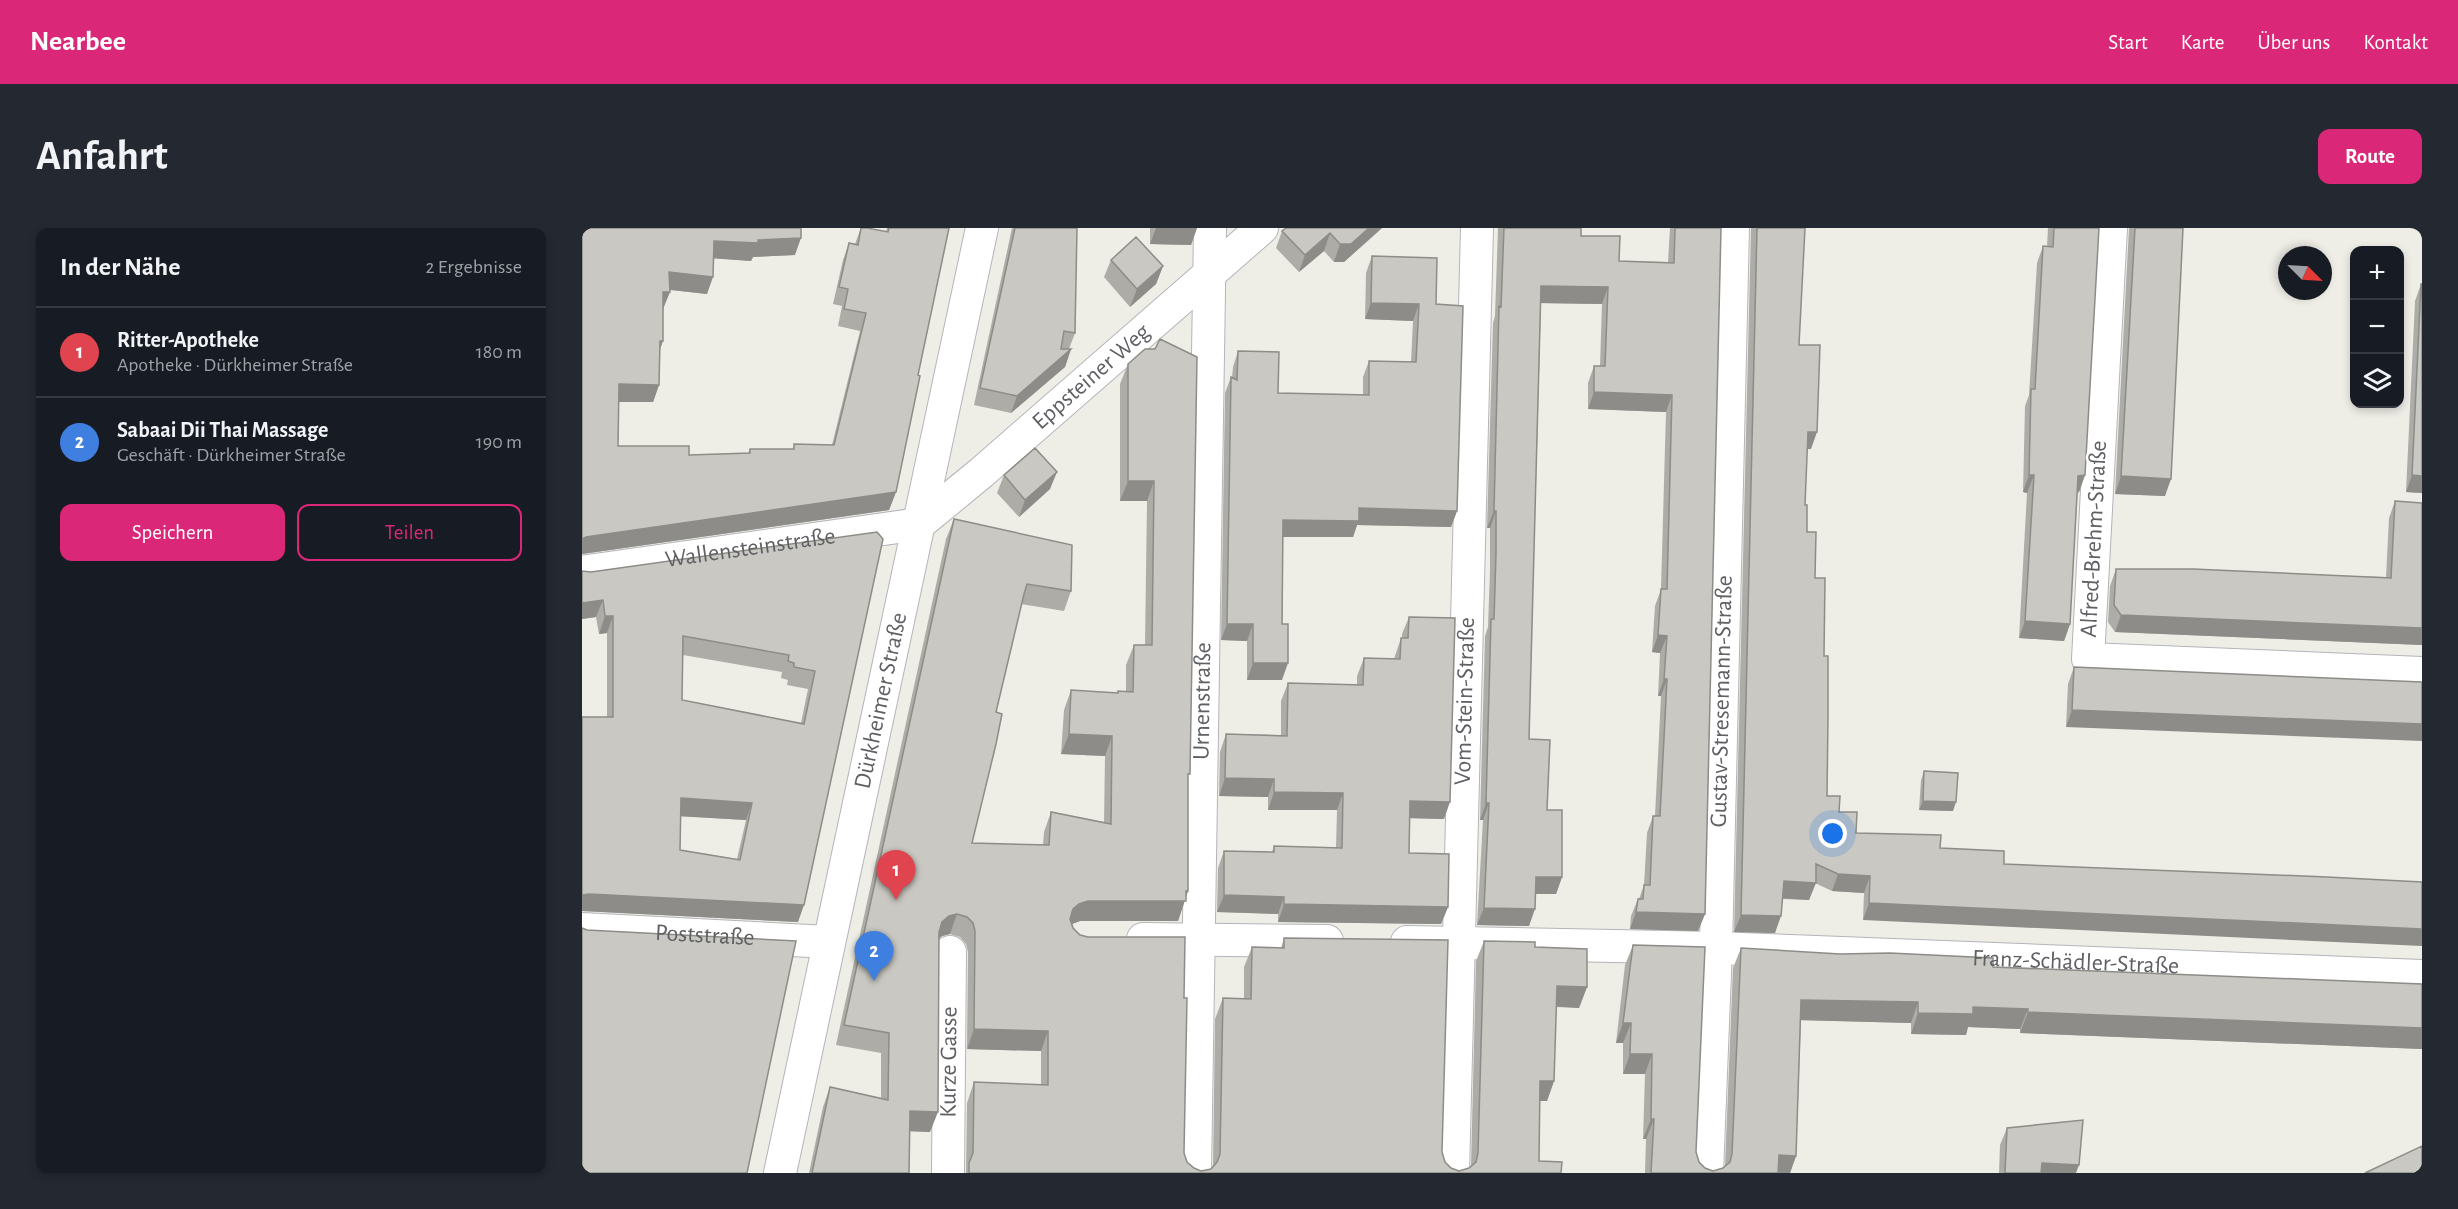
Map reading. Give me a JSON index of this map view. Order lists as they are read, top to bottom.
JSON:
{
  "streets": {
    "street": [
      "Eppsteiner Weg",
      "Alfred-Brehm-Straße",
      "Wallensteinstraße",
      "Dürkheimer Straße",
      "Urnenstraße",
      "Vom-Stein-Straße",
      "Gustav-Stresemann-Straße",
      "Poststraße",
      "Franz-Schädler-Straße",
      "Kurze Gasse"
    ]
  },
  "crossings": [
    ["Eppsteiner Weg", "Wallensteinstraße"],
    ["Eppsteiner Weg", "Dürkheimer Straße"],
    ["Eppsteiner Weg", "Urnenstraße"],
    ["Wallensteinstraße", "Dürkheimer Straße"],
    ["Dürkheimer Straße", "Poststraße"],
    ["Urnenstraße", "Franz-Schädler-Straße"],
    ["Vom-Stein-Straße", "Franz-Schädler-Straße"],
    ["Gustav-Stresemann-Straße", "Franz-Schädler-Straße"]
  ],
  "north": "bottom right",
  "page": {
    "header": "Nearbee",
    "nav": [
      "Start",
      "Karte",
      "Über uns",
      "Kontakt"
    ],
    "buttons": [
      "Route",
      ["Speichern", "Teilen"]
    ],
    "title": "Anfahrt",
    "heading": ["In der Nähe", "2 Ergebnisse"],
    "map_buttons": ["+", "−"],
    "list": [
      {
        "mark": "1",
        "name": "Ritter-Apotheke",
        "note": "Apotheke · Dürkheimer Straße",
        "value": "180 m"
      },
      {
        "mark": "2",
        "name": "Sabaai Dii Thai Massage",
        "note": "Geschäft · Dürkheimer Straße",
        "value": "190 m"
      }
    ],
    "pins": ["1", "2"]
  }
}
